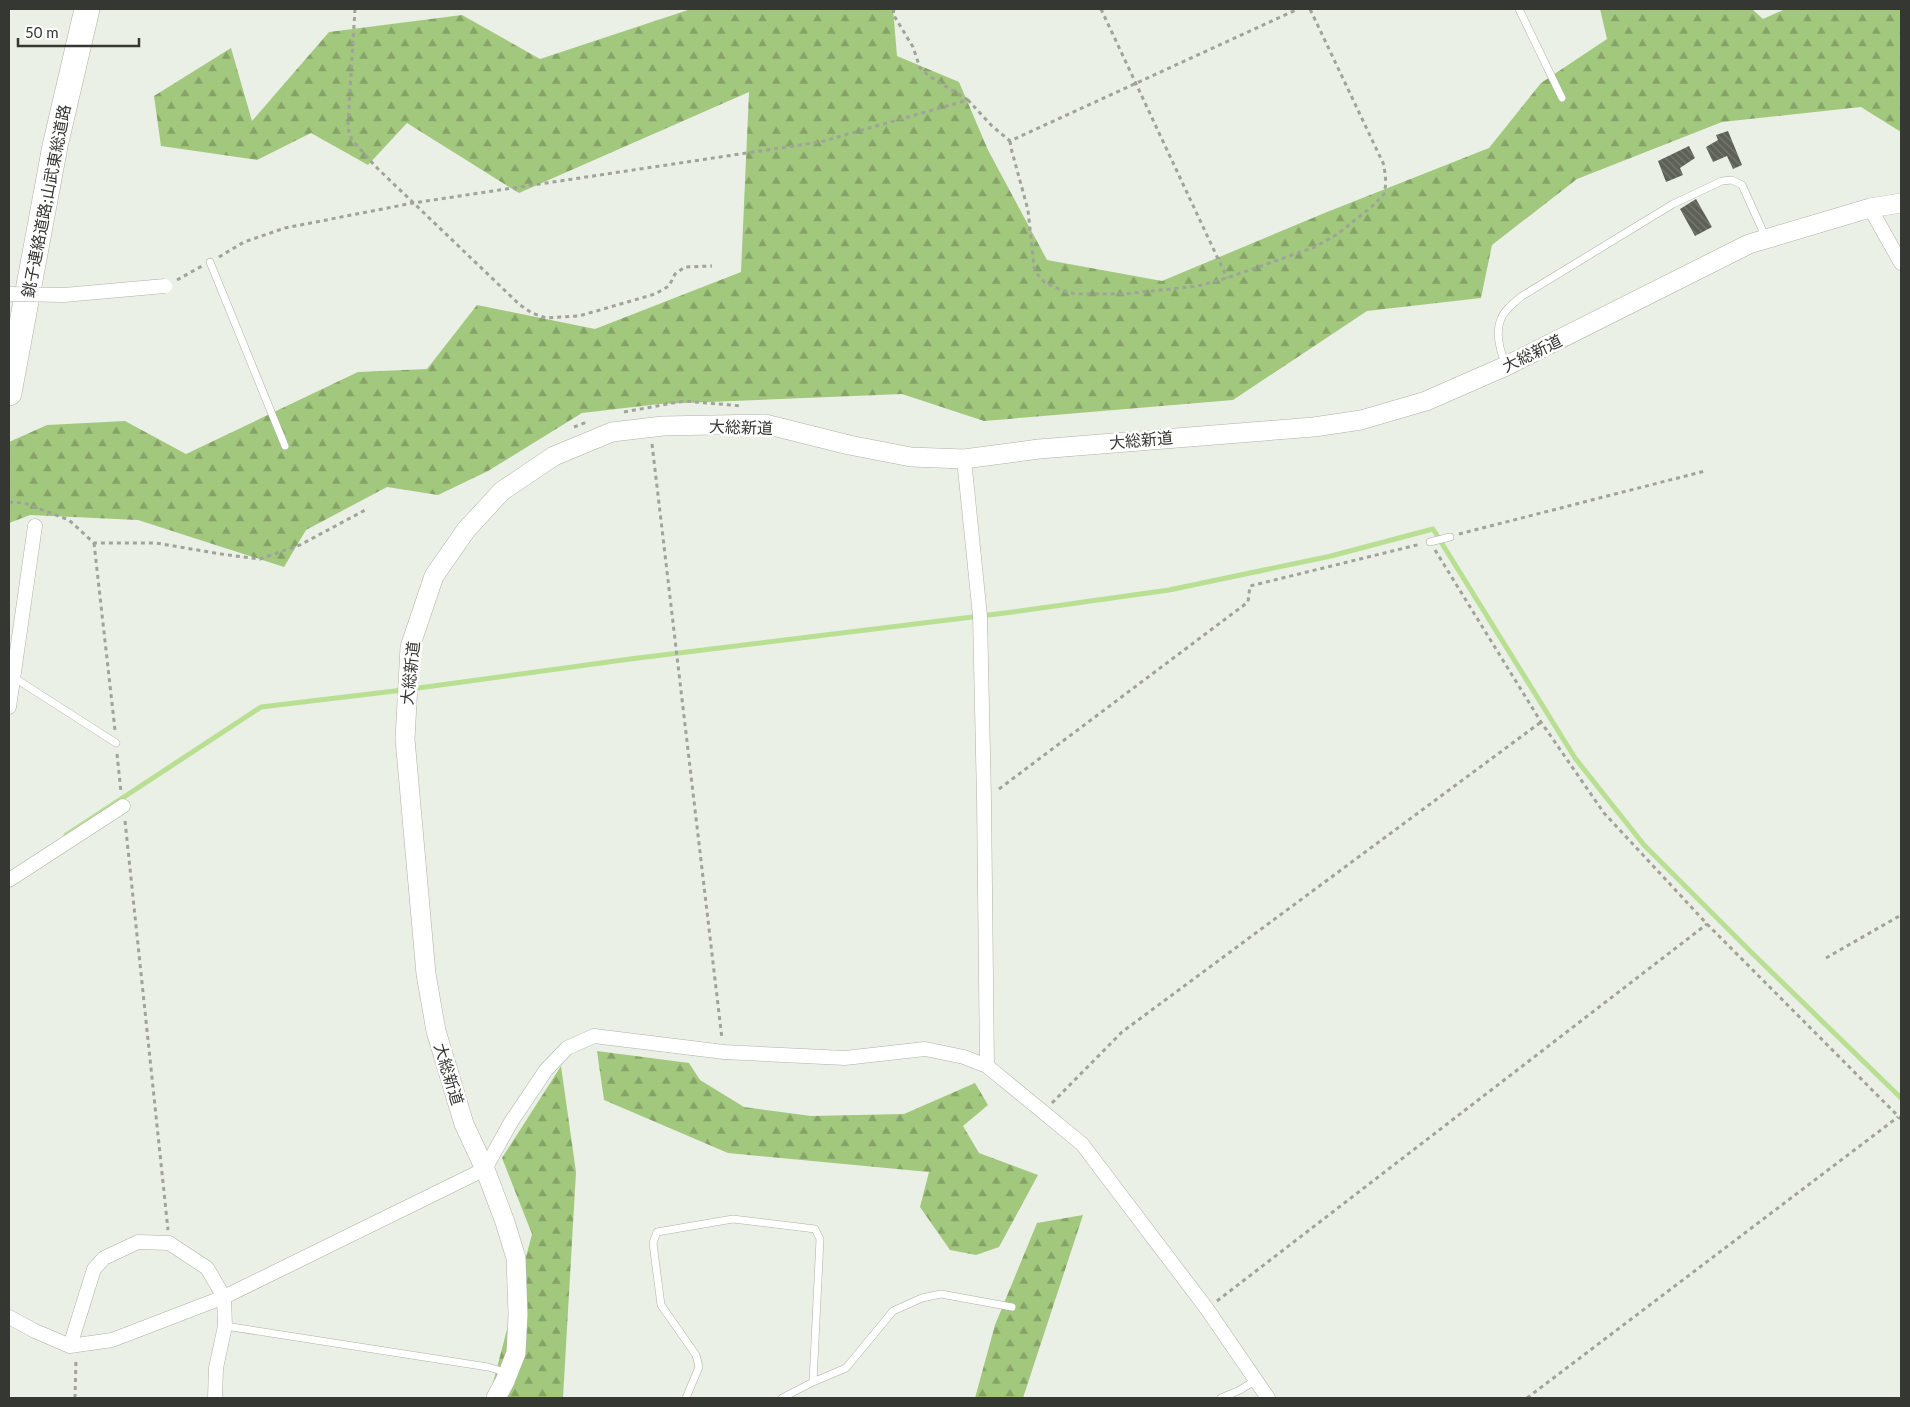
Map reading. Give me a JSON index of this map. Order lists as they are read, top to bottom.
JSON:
{
  "streets": {
    "highway": ["銚子連絡道路;山武東総道路"],
    "street": ["大総新道"]
  },
  "scale_bar": "50 m"
}
